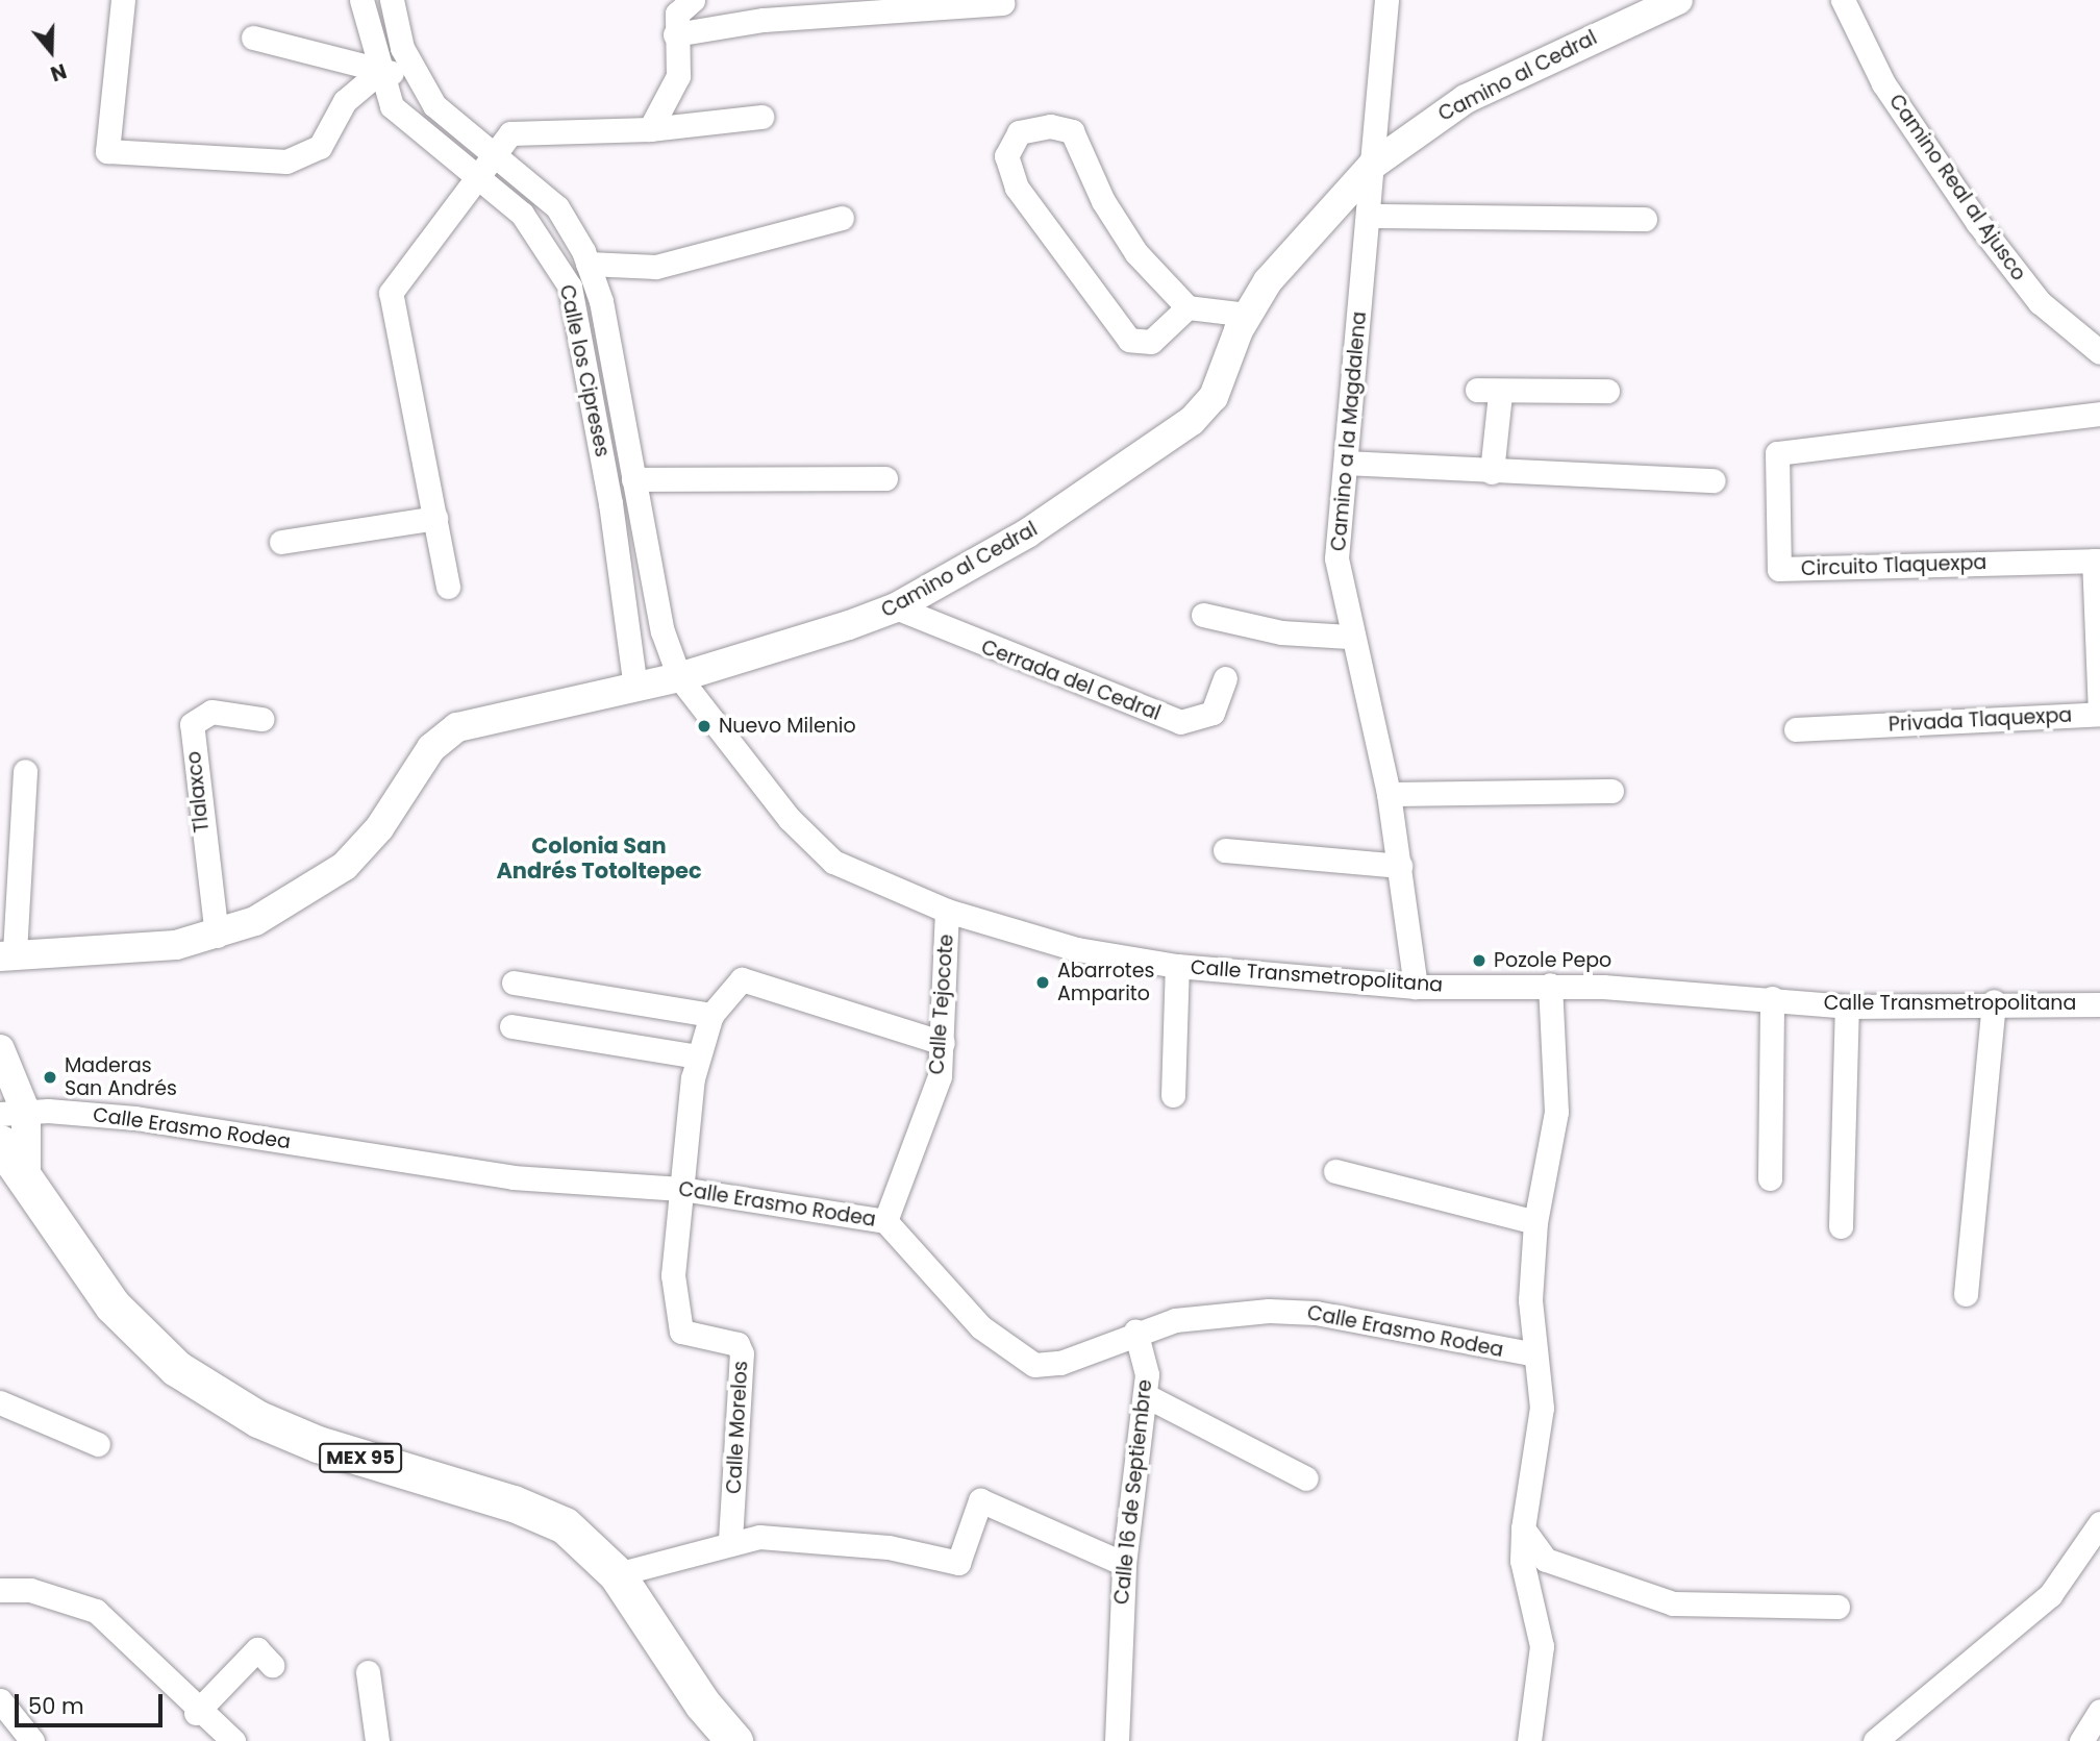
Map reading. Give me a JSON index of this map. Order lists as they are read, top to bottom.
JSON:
{
  "streets": {
    "main road": ["MEX 95"],
    "street": [
      "Camino al Cedral",
      "Camino Real al Ajusco",
      "Calle los Cipreses",
      "Camino a la Magdalena",
      "Circuito Tlaquexpa",
      "Cerrada del Cedral",
      "Privada Tlaquexpa",
      "Tlalaxco",
      "Calle Transmetropolitana",
      "Calle Tejocote",
      "Calle Erasmo Rodea",
      "Calle Morelos",
      "Calle 16 de Septiembre"
    ]
  },
  "crossings": [
    ["Camino al Cedral", "Calle los Cipreses"],
    ["Camino al Cedral", "Camino a la Magdalena"],
    ["Camino al Cedral", "Cerrada del Cedral"],
    ["Camino al Cedral", "Tlalaxco"],
    ["Camino al Cedral", "Calle Transmetropolitana"],
    ["Calle los Cipreses", "Calle Transmetropolitana"],
    ["Camino a la Magdalena", "Calle Transmetropolitana"],
    ["Circuito Tlaquexpa", "Privada Tlaquexpa"],
    ["Calle Transmetropolitana", "Calle Tejocote"],
    ["Calle Tejocote", "Calle Erasmo Rodea"],
    ["Calle Erasmo Rodea", "Calle Morelos"],
    ["Calle Erasmo Rodea", "Calle 16 de Septiembre"]
  ],
  "districts": ["Colonia San Andrés Totoltepec"],
  "places": [
    "Nuevo Milenio",
    "Pozole Pepo",
    "Abarrotes Amparito",
    "Maderas San Andrés"
  ],
  "scale_bar": "50 m",
  "north": "bottom"
}
